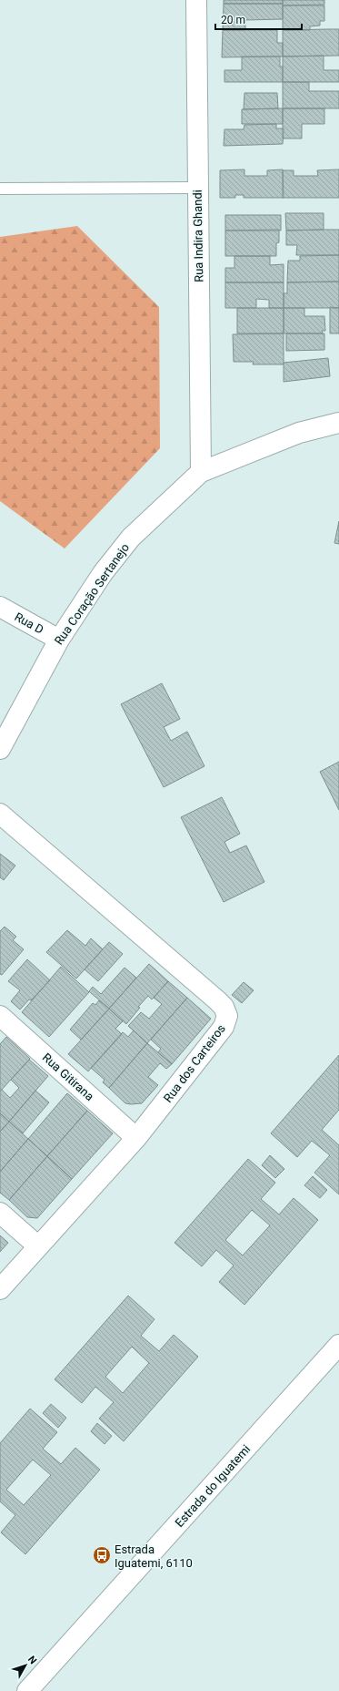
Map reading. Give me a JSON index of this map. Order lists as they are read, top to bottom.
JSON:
{
  "streets": {
    "street": [
      "Rua Indira Ghandi",
      "Rua Coração Sertanejo",
      "Rua D",
      "Rua dos Carteiros",
      "Rua Gitirana",
      "Estrada do Iguatemi"
    ]
  },
  "crossings": [
    ["Rua Indira Ghandi", "Rua Coração Sertanejo"],
    ["Rua Coração Sertanejo", "Rua D"],
    ["Rua dos Carteiros", "Rua Gitirana"]
  ],
  "places": {
    "bus stop": ["Estrada Iguatemi, 6110"]
  },
  "scale_bar": "20 m",
  "north": "top right"
}
